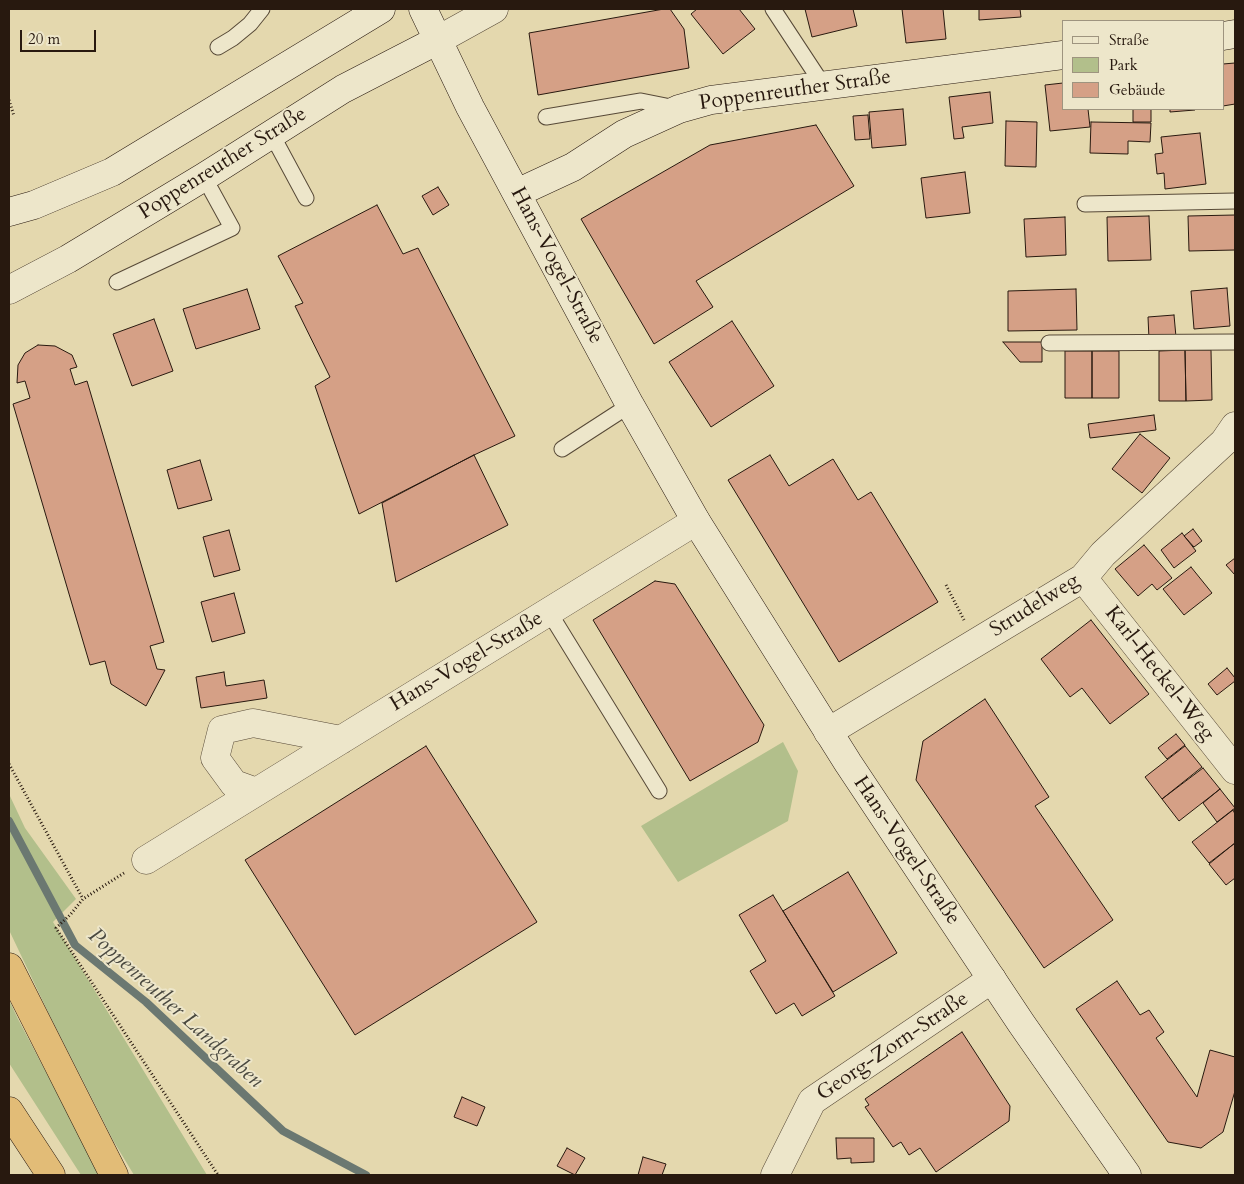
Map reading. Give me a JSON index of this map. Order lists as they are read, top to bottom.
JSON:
{
  "streets": {
    "street": [
      "Poppenreuther Straße",
      "Hans-Vogel-Straße",
      "Strudelweg",
      "Karl-Heckel-Weg",
      "Georg-Zorn-Straße"
    ]
  },
  "crossings": [
    ["Poppenreuther Straße", "Hans-Vogel-Straße"],
    ["Hans-Vogel-Straße", "Strudelweg"],
    ["Hans-Vogel-Straße", "Georg-Zorn-Straße"],
    ["Strudelweg", "Karl-Heckel-Weg"]
  ],
  "water": ["Poppenreuther Landgraben"],
  "legend": ["Straße", "Park", "Gebäude"],
  "scale_bar": "20 m"
}
